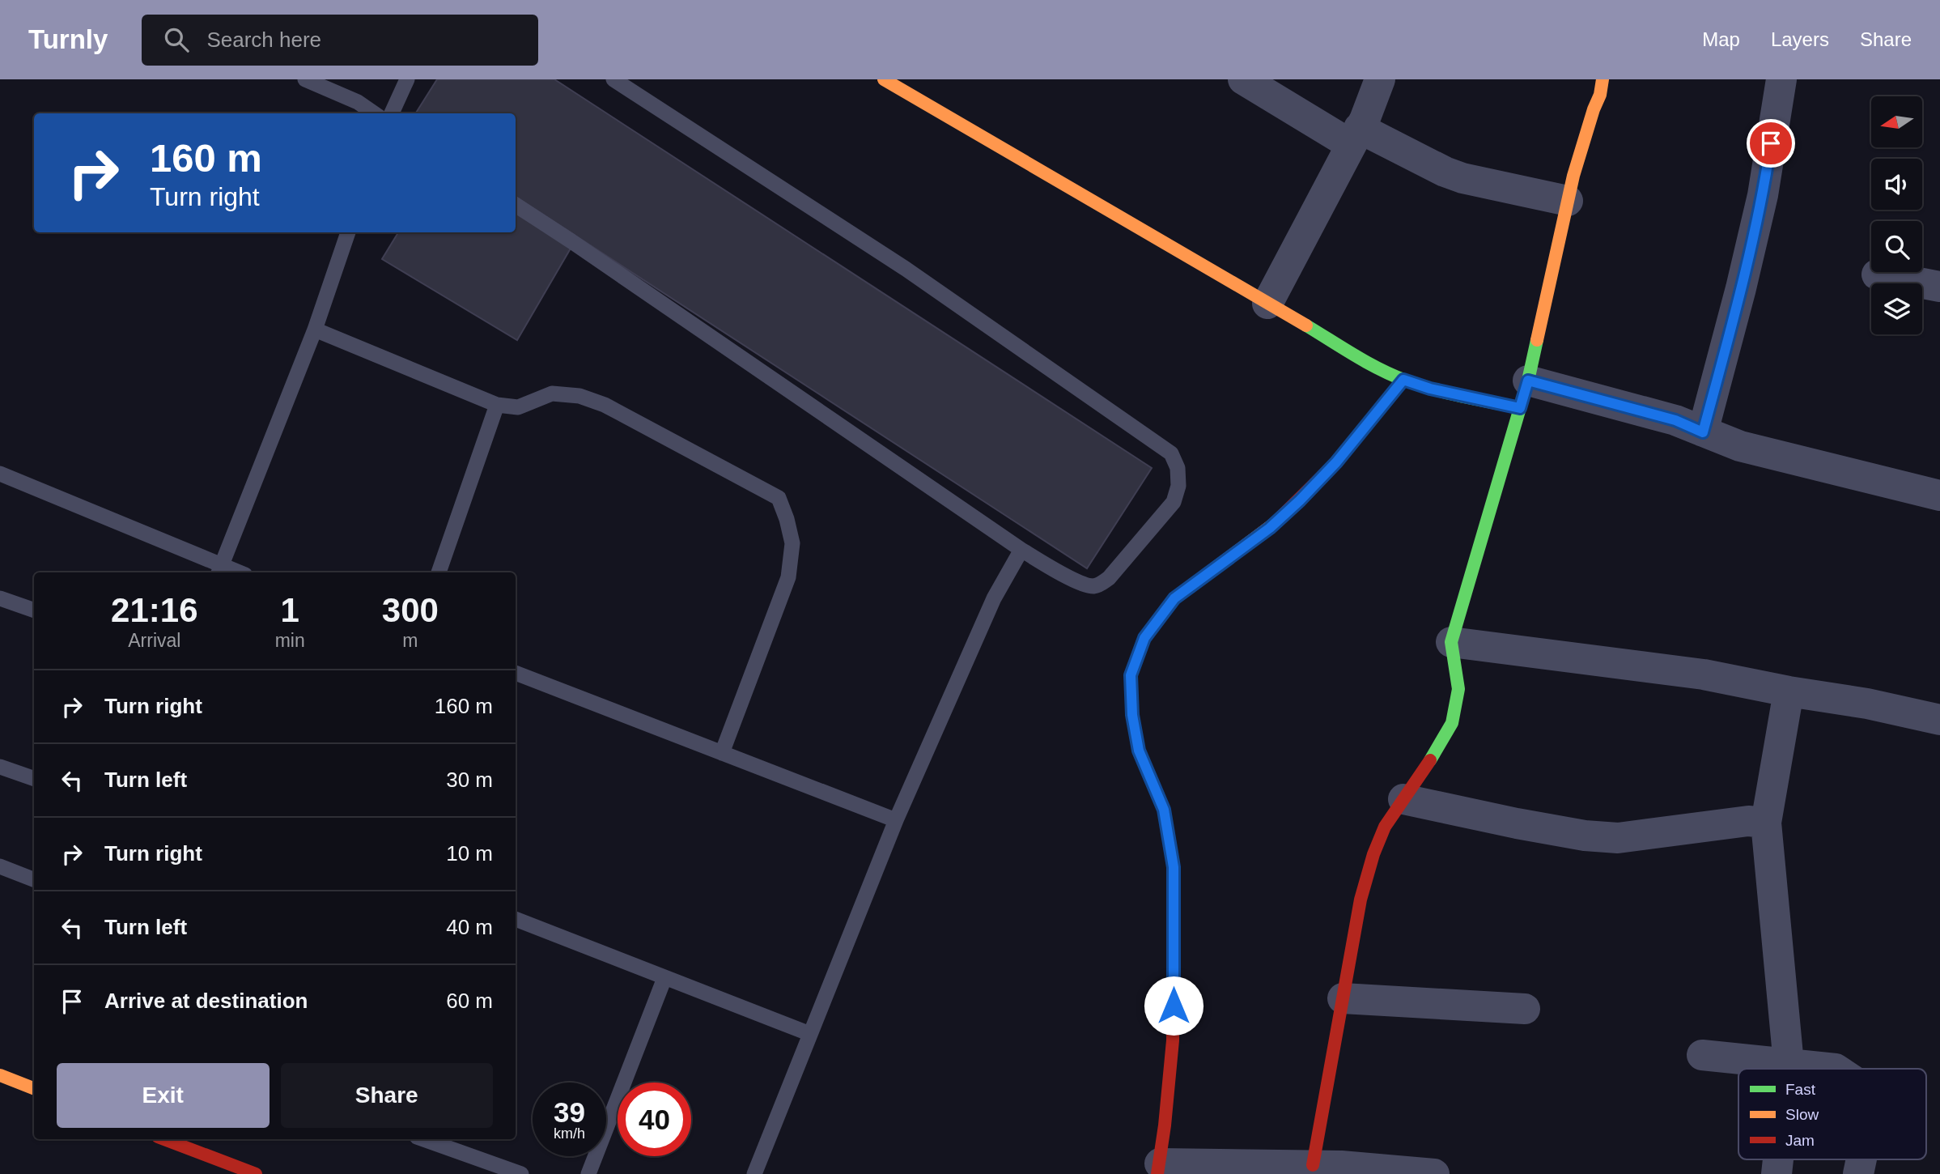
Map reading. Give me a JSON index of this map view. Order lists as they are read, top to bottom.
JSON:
{
  "legend": ["Fast", "Slow", "Jam"],
  "north": "left",
  "page": {
    "header": "Turnly",
    "search": "Search here",
    "nav": ["Map", "Layers", "Share"],
    "turn": ["160 m", "Turn right"],
    "eta": [
      "21:16",
      "Arrival",
      "1",
      "min",
      "300",
      "m"
    ],
    "list": [
      {
        "name": "Turn right",
        "value": "160 m"
      },
      {
        "name": "Turn left",
        "value": "30 m"
      },
      {
        "name": "Turn right",
        "value": "10 m"
      },
      {
        "name": "Turn left",
        "value": "40 m"
      },
      {
        "name": "Arrive at destination",
        "value": "60 m"
      }
    ],
    "buttons": ["Exit", "Share"],
    "speed": "39 km/h",
    "limit": "40"
  }
}
